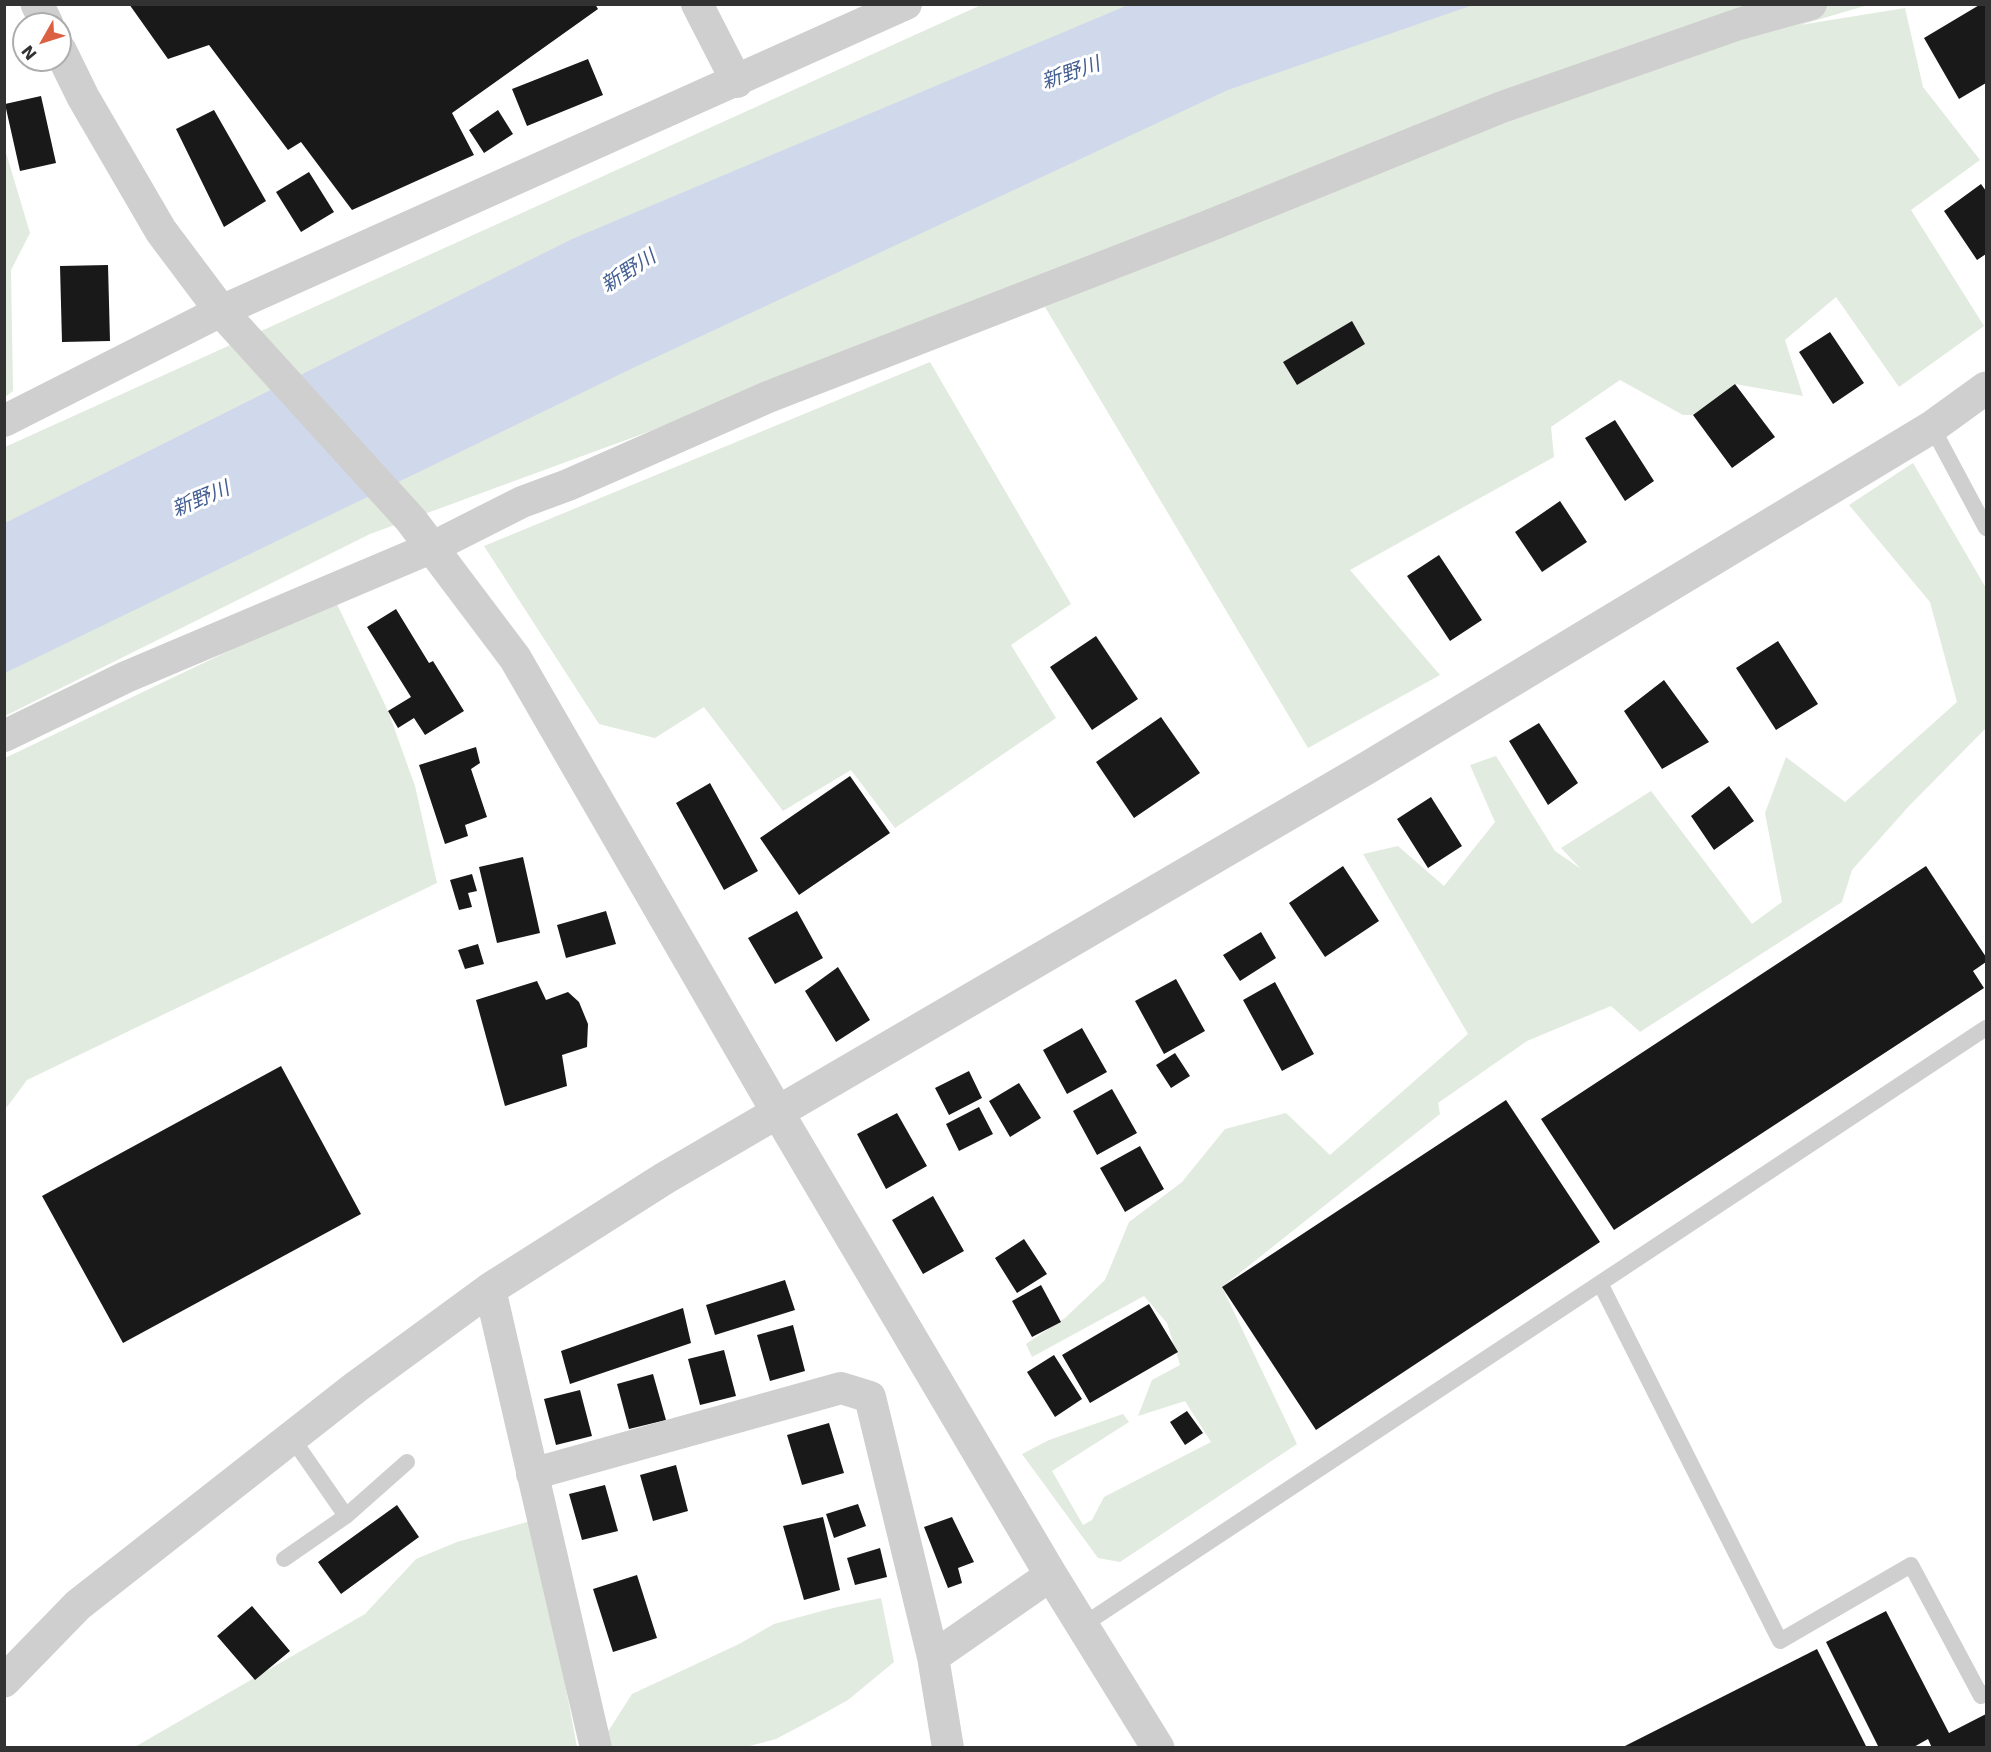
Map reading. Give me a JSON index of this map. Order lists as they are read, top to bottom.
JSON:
{
  "water": ["新野川"],
  "north": "bottom left"
}
